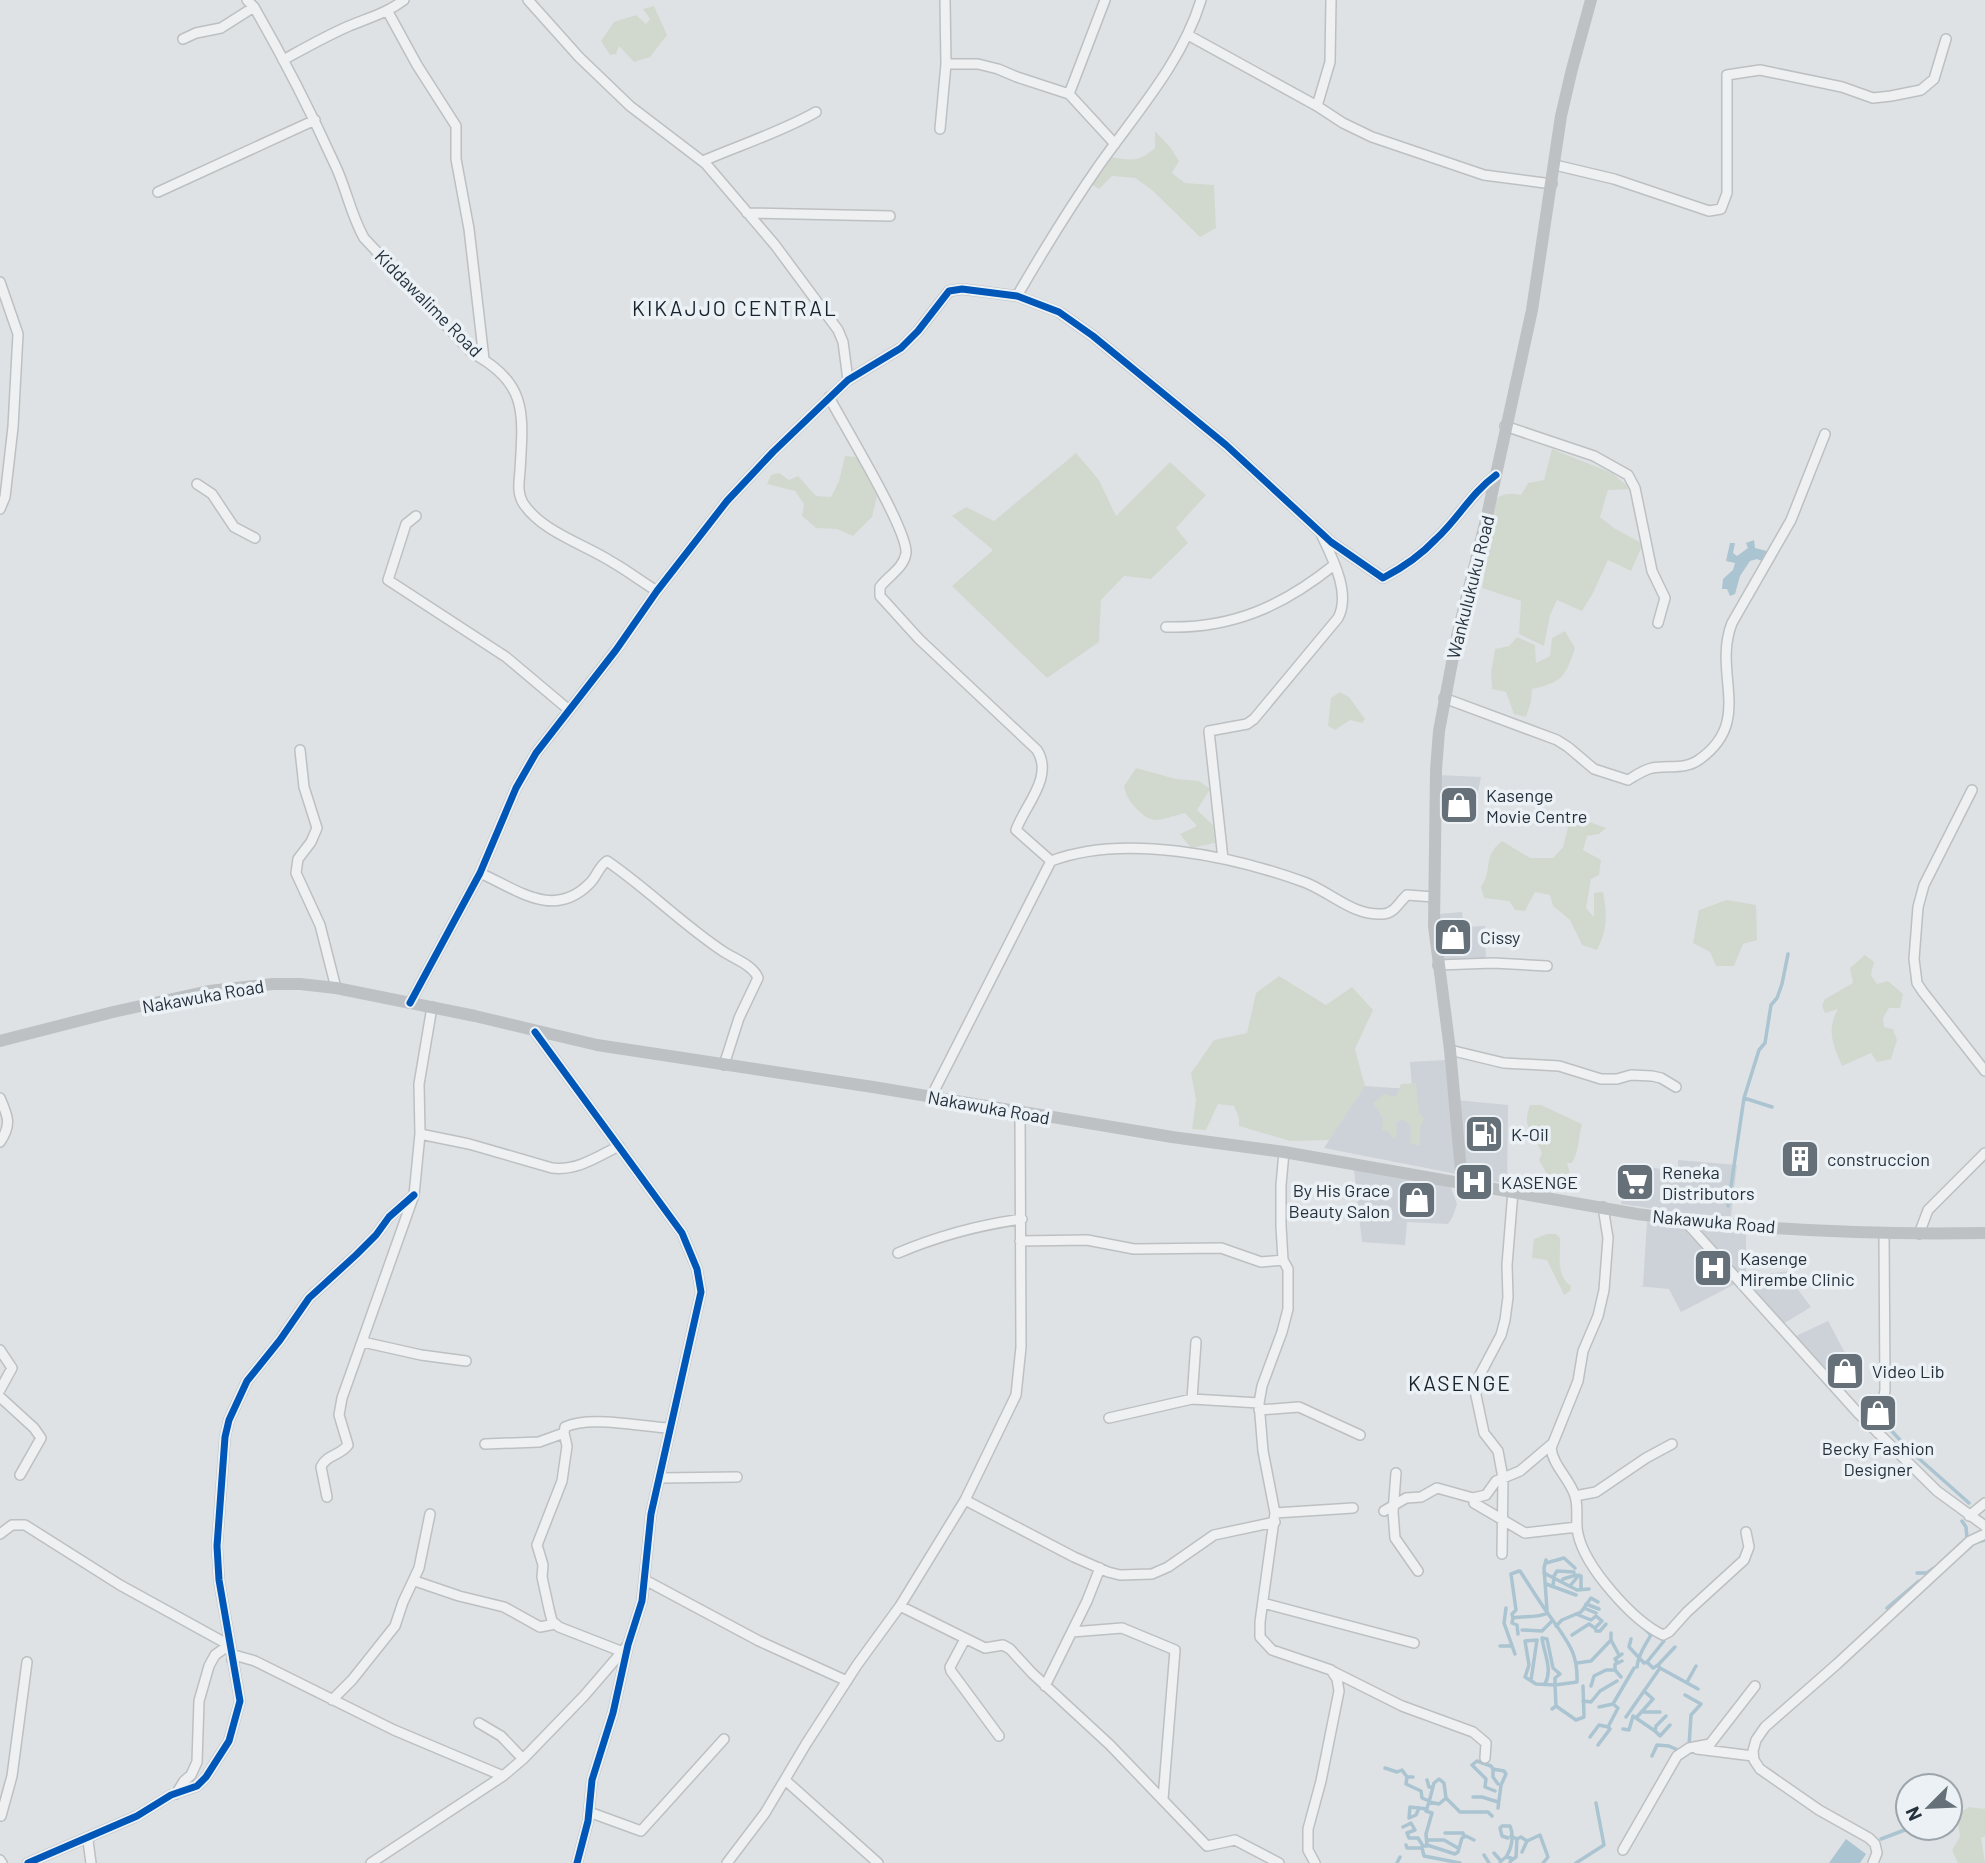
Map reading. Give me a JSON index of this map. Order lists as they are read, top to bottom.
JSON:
{
  "streets": {
    "main road": ["Wankulukuku Road", "Nakawuka Road"],
    "street": ["Kiddawalime Road"]
  },
  "crossings": [
    ["Wankulukuku Road", "Nakawuka Road"]
  ],
  "districts": ["KIKAJJO CENTRAL", "KASENGE"],
  "places": {
    "shop": [
      "Kasenge Movie Centre",
      "Cissy",
      "By His Grace Beauty Salon",
      "Video Lib",
      "Becky Fashion Designer"
    ],
    "fuel station": ["K-Oil"],
    "building": ["construccion"],
    "hospital": ["KASENGE", "Kasenge Mirembe Clinic"],
    "supermarket": ["Reneka Distributors"]
  },
  "north": "bottom left"
}
